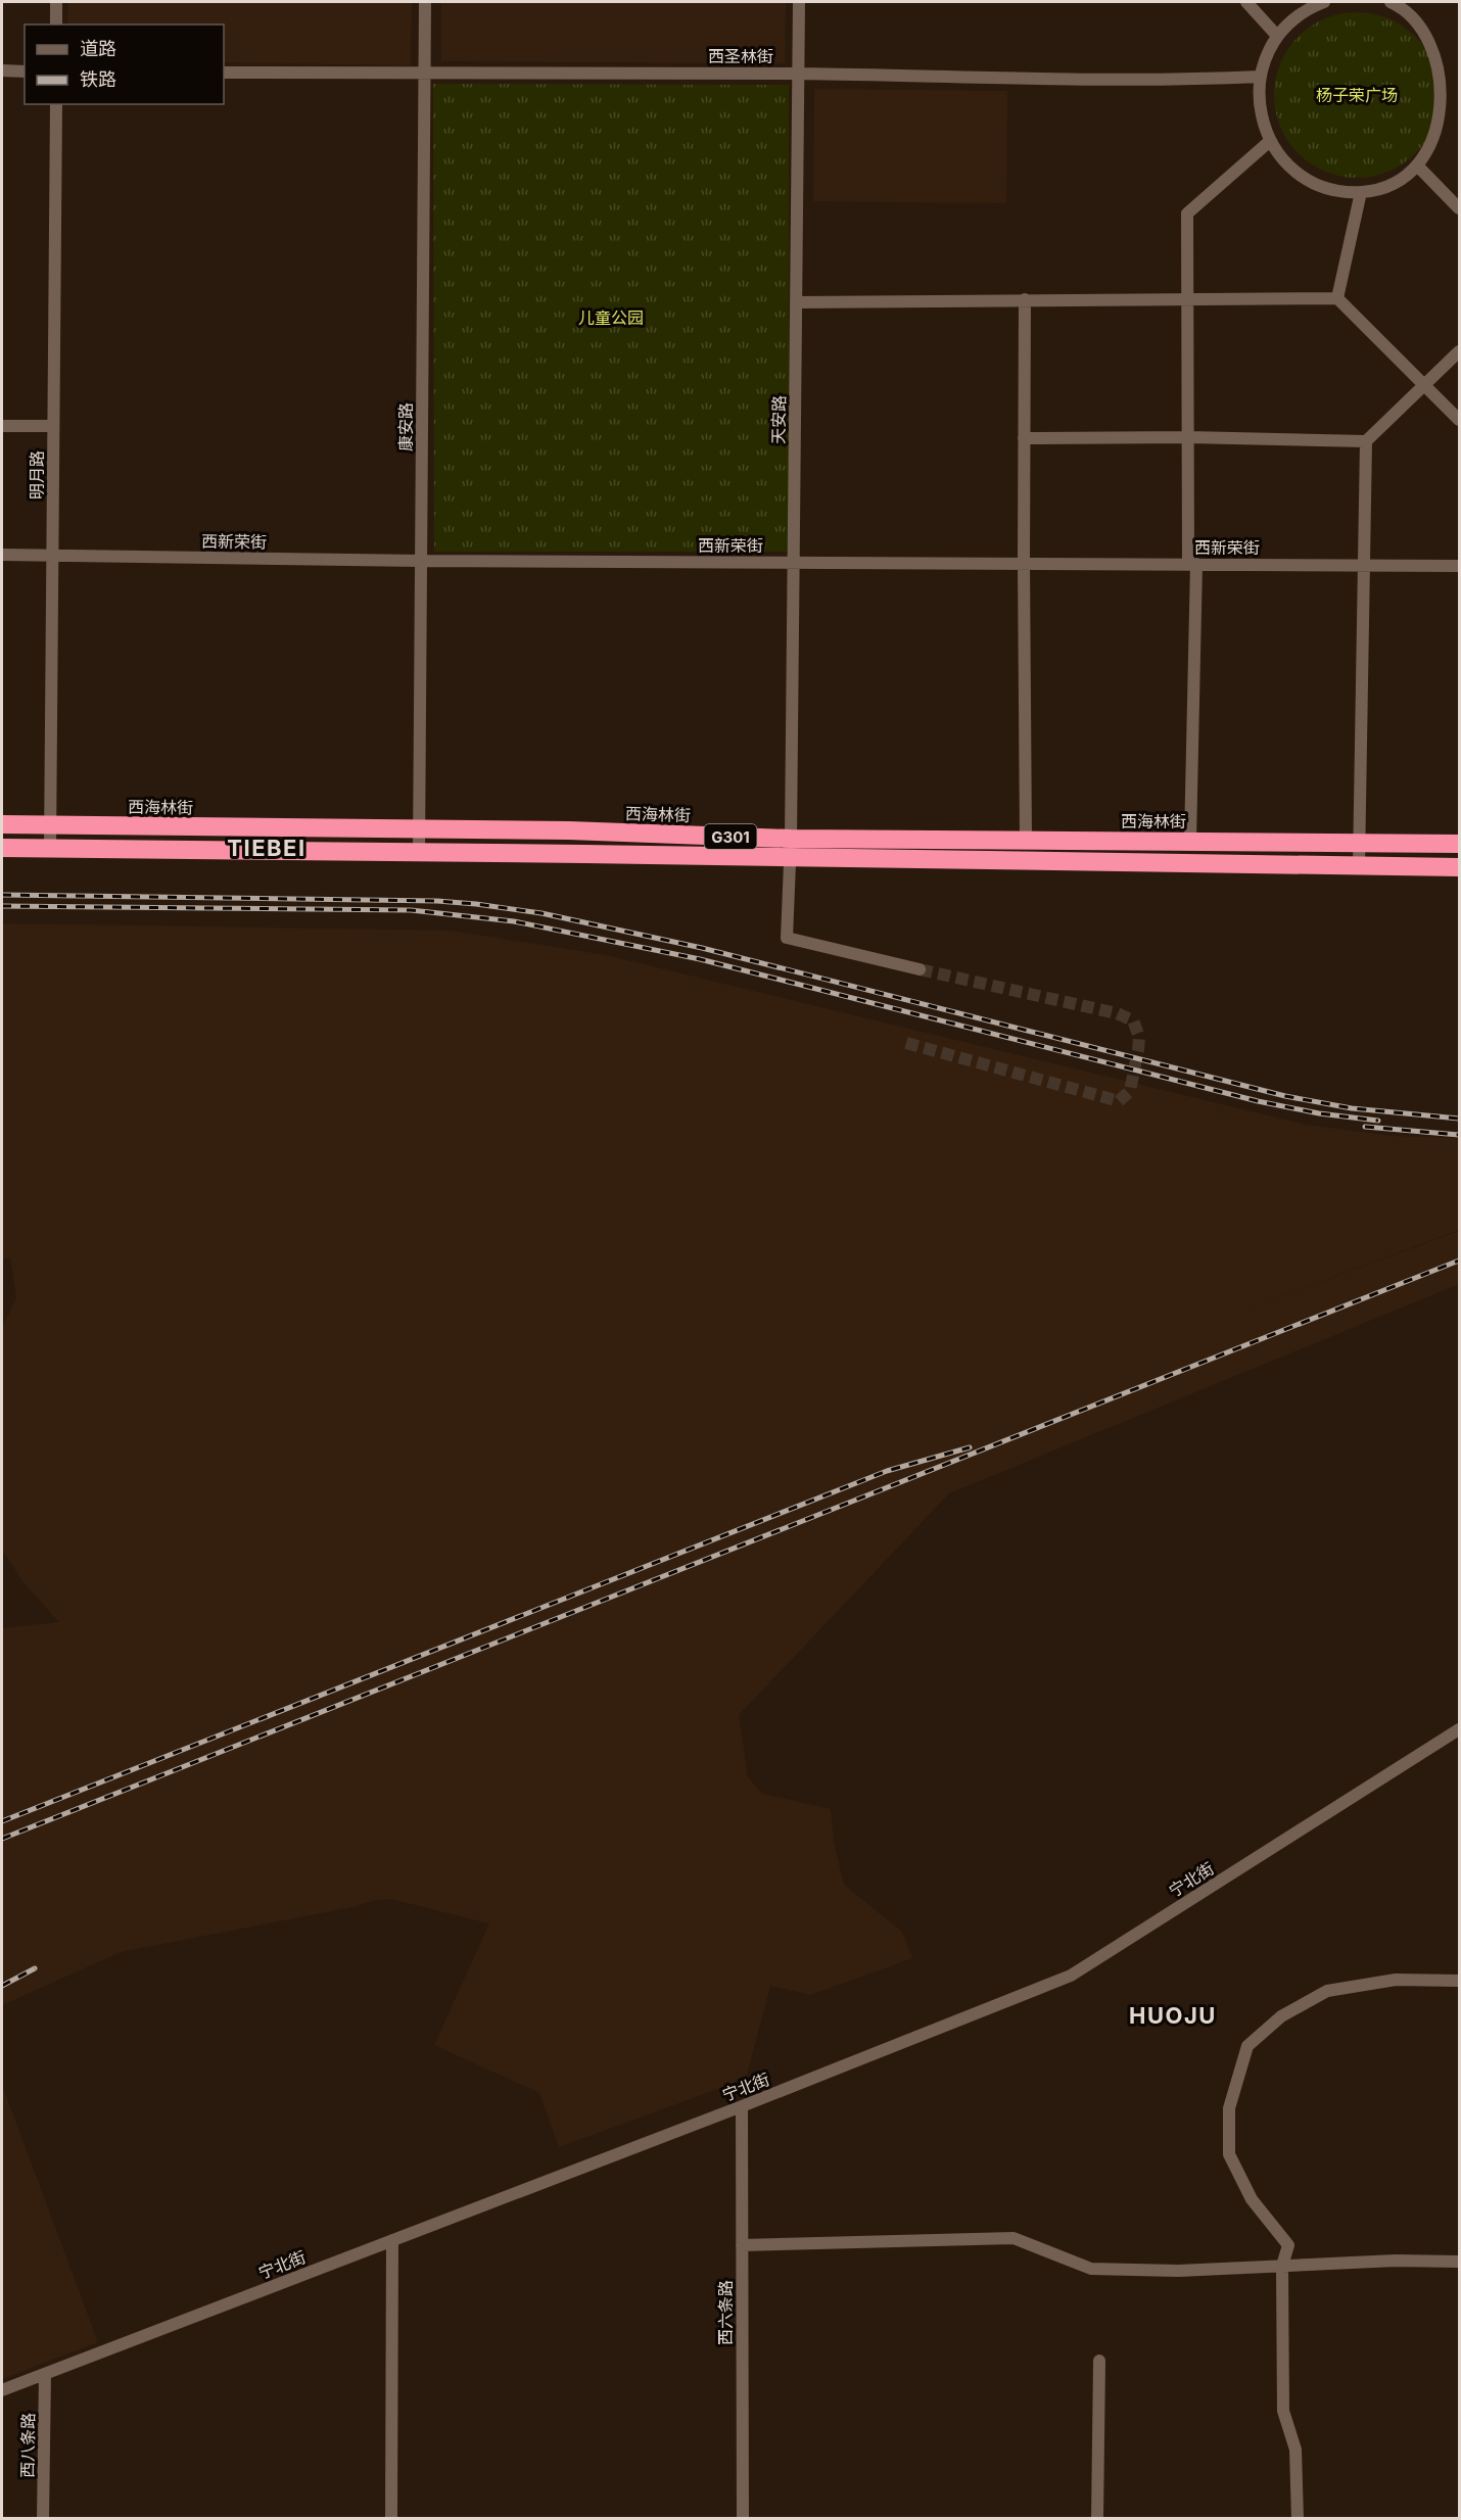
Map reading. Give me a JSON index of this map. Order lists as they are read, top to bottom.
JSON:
{
  "streets": {
    "highway": ["西海林街", "G301"],
    "street": [
      "西圣林街",
      "天安路",
      "康安路",
      "明月路",
      "西新荣街",
      "宁北街",
      "西六条路",
      "西八条路"
    ]
  },
  "crossings": [
    ["西圣林街", "天安路"],
    ["西圣林街", "康安路"],
    ["天安路", "西新荣街"],
    ["天安路", "西海林街"],
    ["康安路", "西新荣街"],
    ["康安路", "西海林街"],
    ["明月路", "西新荣街"],
    ["明月路", "西海林街"],
    ["宁北街", "西六条路"],
    ["宁北街", "西八条路"]
  ],
  "districts": ["TIEBEI", "HUOJU"],
  "parks": ["杨子荣广场", "儿童公园"],
  "legend": ["道路", "铁路"]
}
